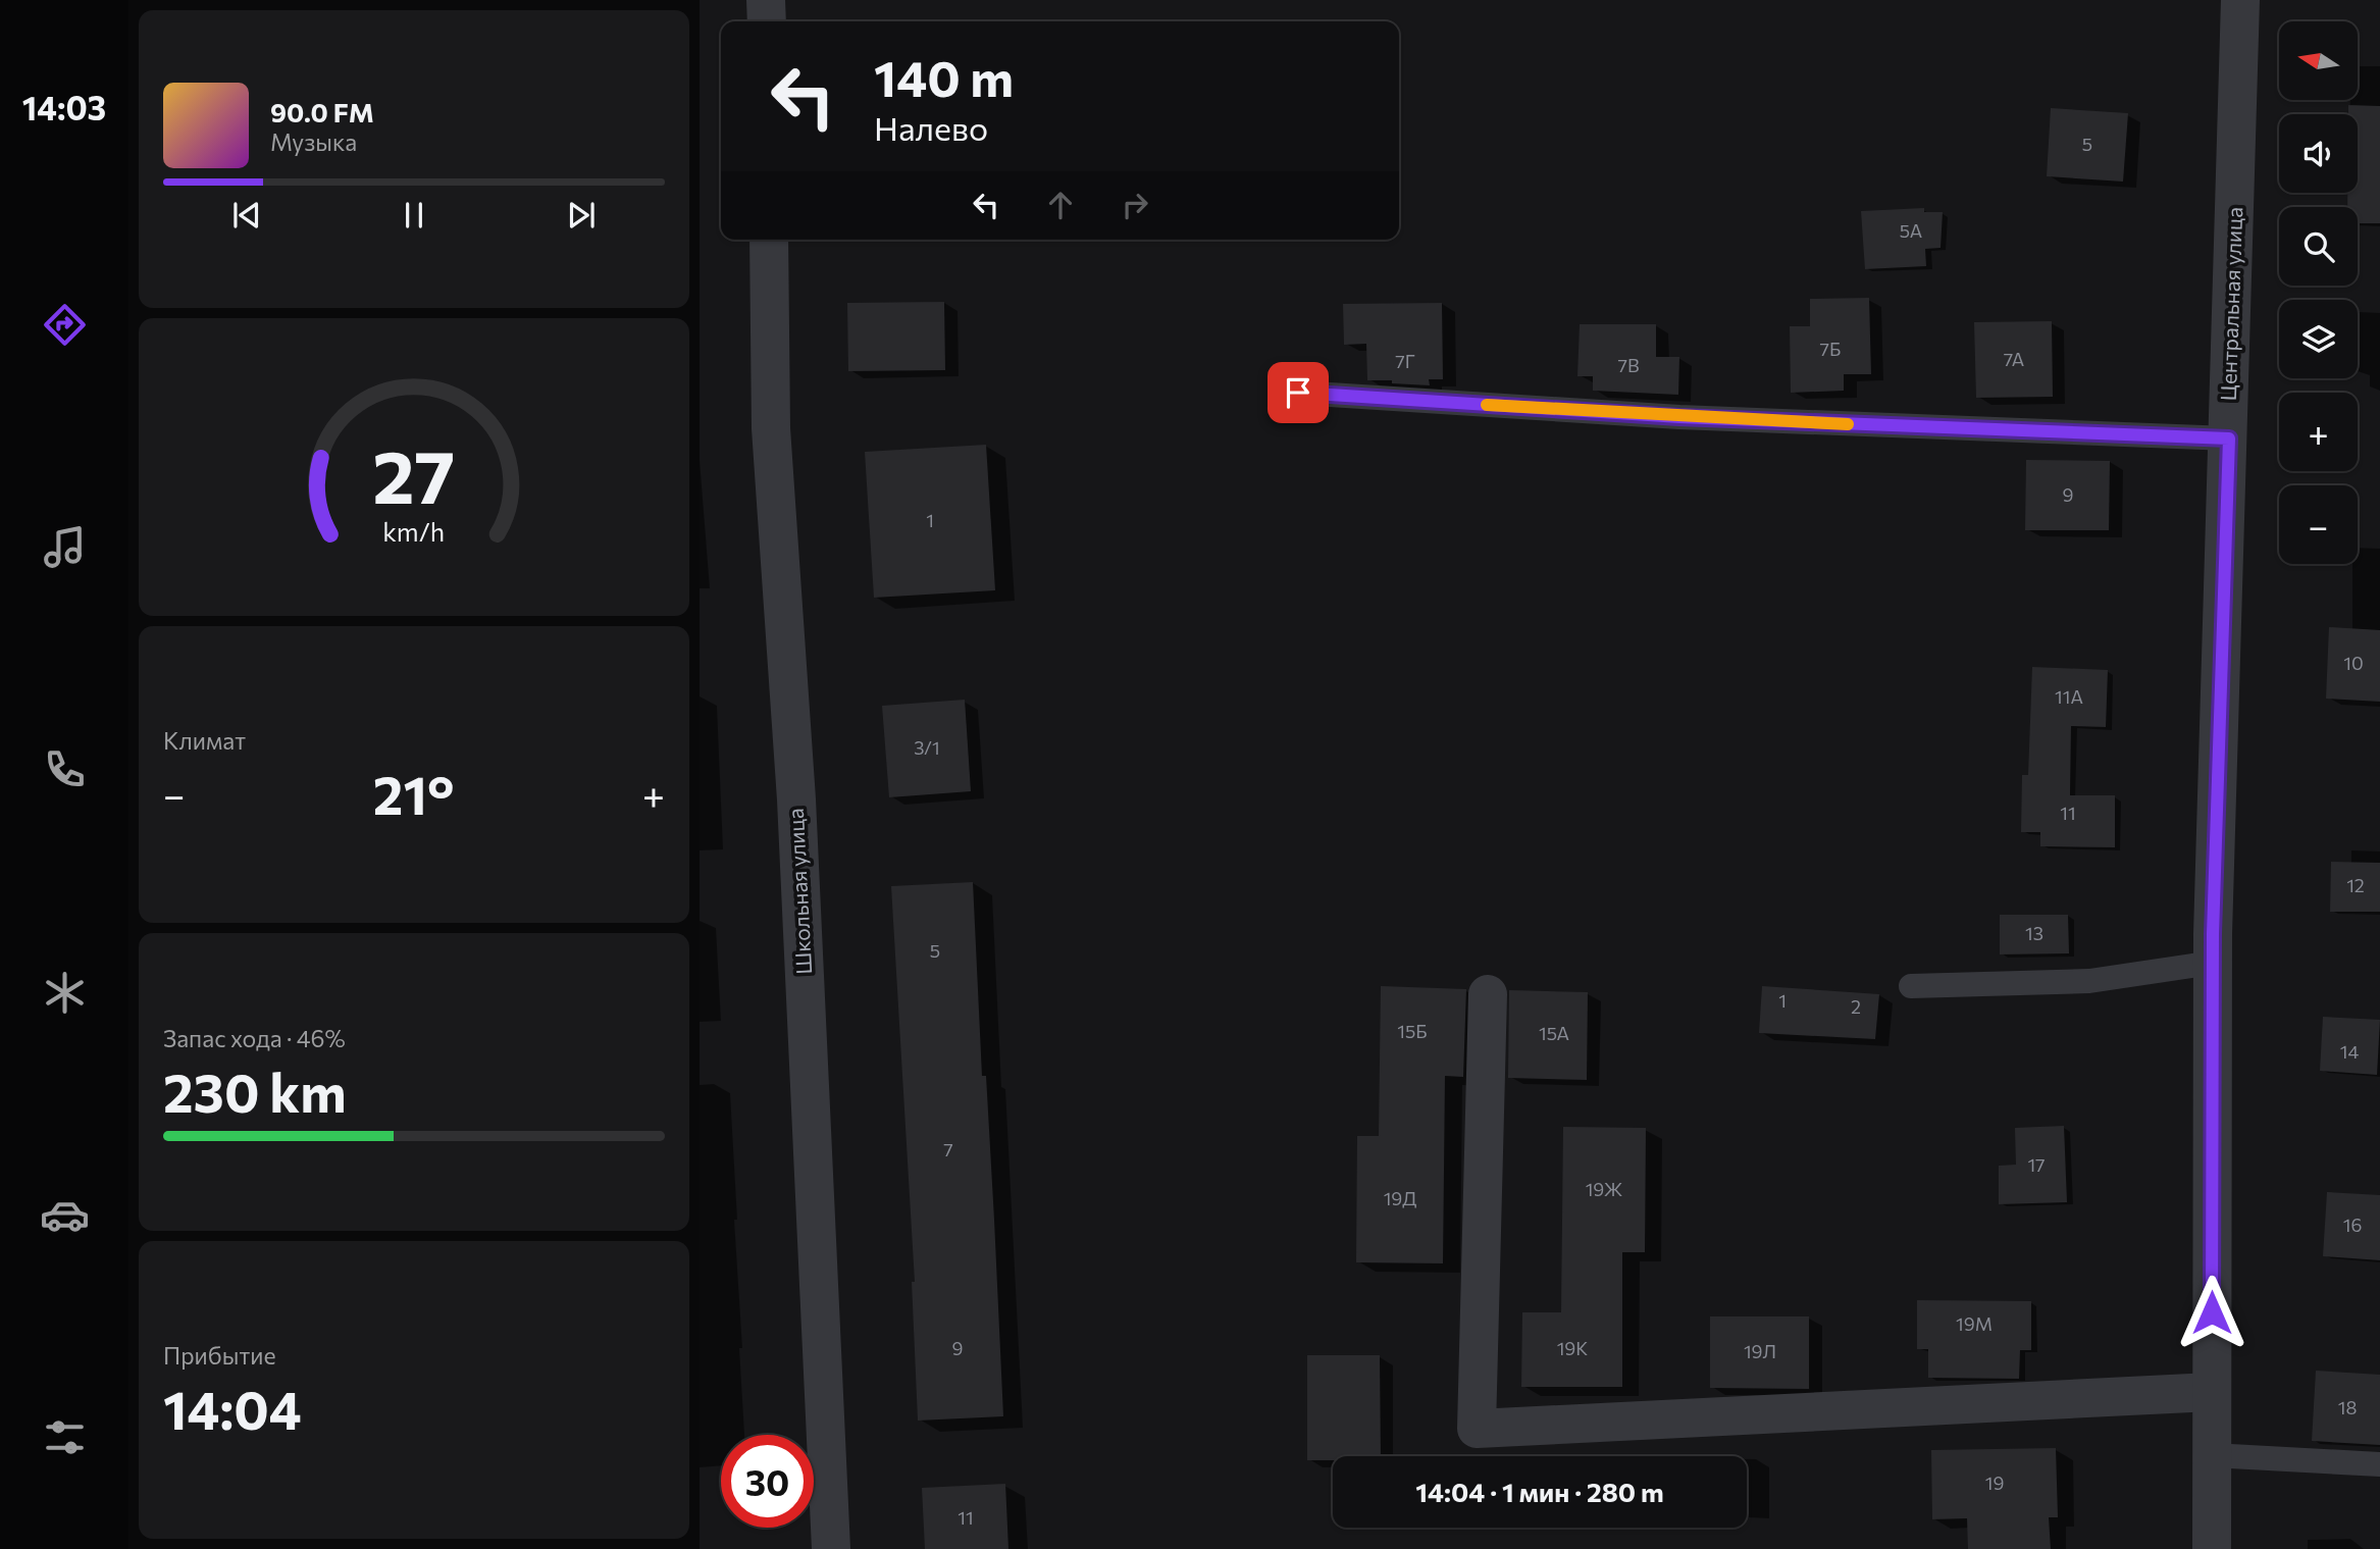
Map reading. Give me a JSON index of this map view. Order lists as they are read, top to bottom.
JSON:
{
  "streets": {
    "street": ["Центральная улица", "Школьная улица"]
  },
  "house_numbers": [
    "5",
    "5А",
    "7Б",
    "7А",
    "7Г",
    "7В",
    "9",
    "1",
    "10",
    "11А",
    "3/1",
    "11",
    "12",
    "13",
    "5",
    "1",
    "2",
    "15Б",
    "15А",
    "14",
    "7",
    "17",
    "19Ж",
    "19Д",
    "16",
    "19М",
    "9",
    "19К",
    "19Л",
    "18",
    "19",
    "11"
  ],
  "north": "left",
  "page": {
    "tabs": "14:03",
    "map_buttons": ["+", "−"],
    "turn": ["140 m", "Налево"],
    "song": ["90.0 FM", "Музыка"],
    "tile": [
      "Климат",
      ["Запас хода · 46%", "230 km"],
      ["Прибытие", "14:04"]
    ],
    "heat": ["−", "21°", "+"],
    "limit": "30",
    "trip": "14:04 · 1 мин · 280 m",
    "gauge": ["27", "km/h"]
  }
}
